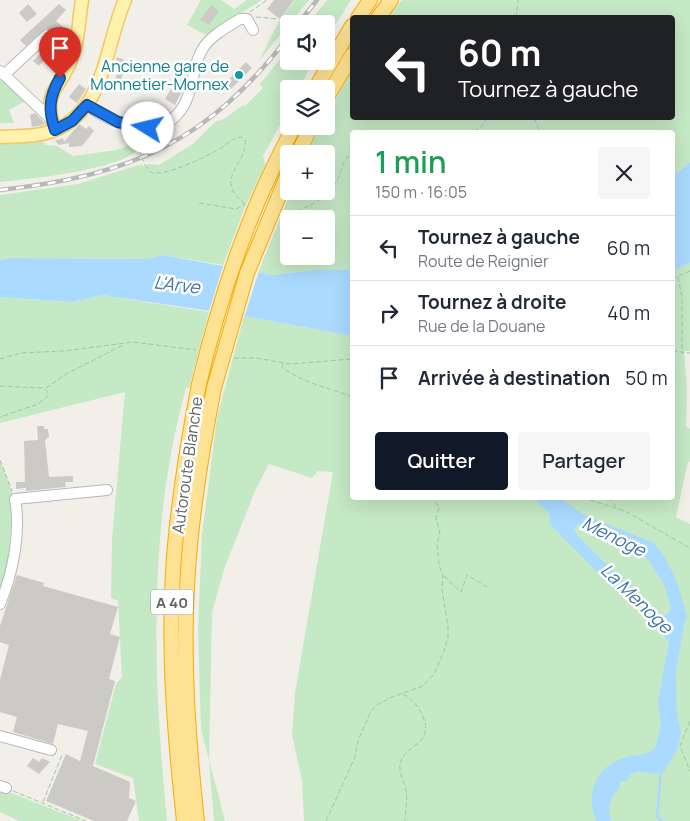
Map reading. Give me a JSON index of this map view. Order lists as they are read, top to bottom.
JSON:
{
  "streets": {
    "highway": ["Autoroute Blanche", "A 40"]
  },
  "water": ["L'Arve", "Menoge", "La Menoge"],
  "places": ["Ancienne gare de Monnetier-Mornex"],
  "page": {
    "map_buttons": ["+", "−"],
    "turn": ["60 m", "Tournez à gauche"],
    "heading": ["1 min", "150 m · 16:05"],
    "list": [
      {
        "name": "Tournez à gauche",
        "note": "Route de Reignier",
        "value": "60 m"
      },
      {
        "name": "Tournez à droite",
        "note": "Rue de la Douane",
        "value": "40 m"
      },
      {
        "name": "Arrivée à destination",
        "value": "50 m"
      }
    ],
    "buttons": ["Quitter", "Partager"]
  }
}
